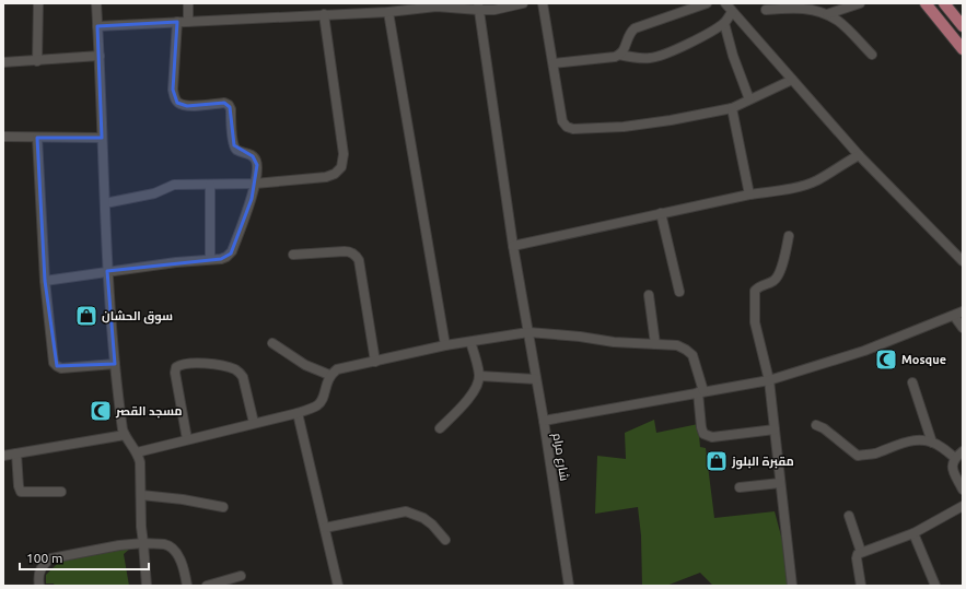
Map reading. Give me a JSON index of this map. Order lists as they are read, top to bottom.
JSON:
{
  "streets": {
    "street": ["شارع مرام"]
  },
  "places": {
    "shop": ["سوق الحشان", "مقبرة البلوز"],
    "mosque": ["Mosque", "مسجد القصر"]
  },
  "scale_bar": "100 m"
}
